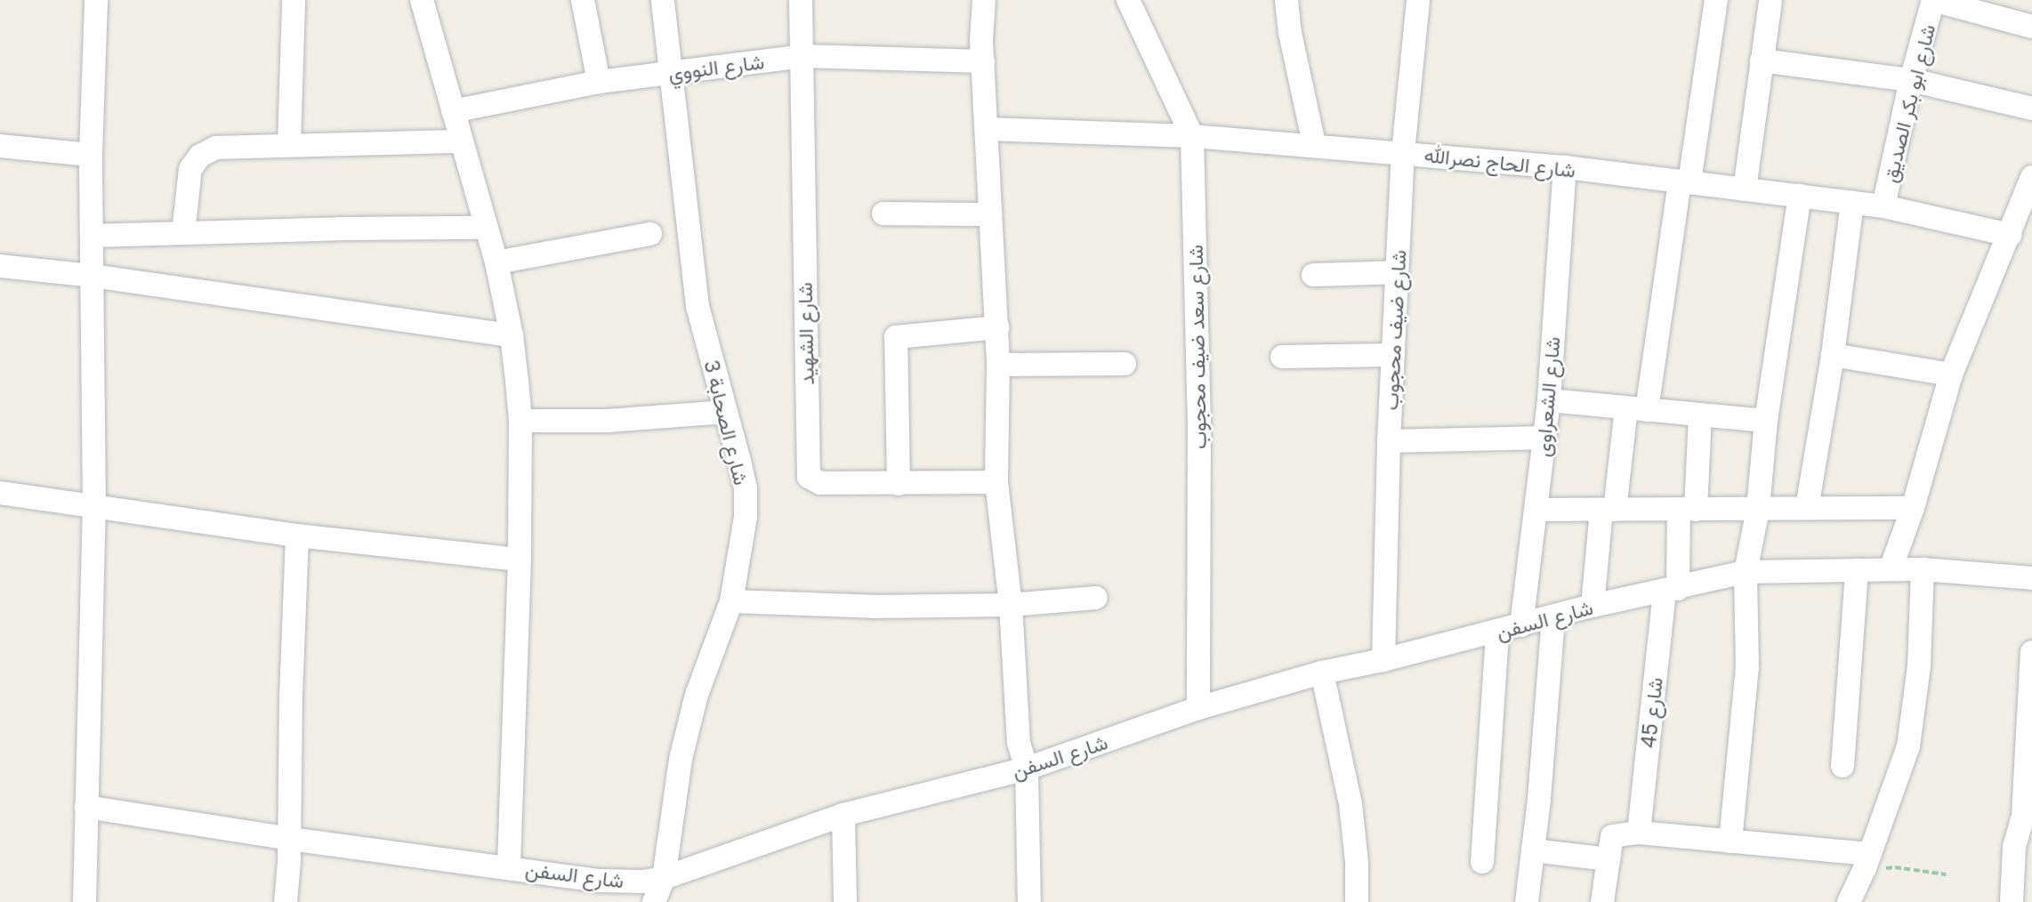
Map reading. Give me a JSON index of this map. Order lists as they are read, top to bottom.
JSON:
{
  "streets": {
    "street": [
      "شارع النووي",
      "شارع ابو بكر الصديق",
      "شارع الحاج نصرالله",
      "شارع ضيف محجوب",
      "شارع الشهيد",
      "شارع سعد ضيف محجوب",
      "شارع الشعراوى",
      "شارع الصحابة 3",
      "شارع السفن",
      "شارع 45"
    ]
  },
  "crossings": [
    ["شارع النووي", "شارع الشهيد"],
    ["شارع النووي", "شارع الصحابة 3"],
    ["شارع ابو بكر الصديق", "شارع الحاج نصرالله"],
    ["شارع الحاج نصرالله", "شارع ضيف محجوب"],
    ["شارع الحاج نصرالله", "شارع سعد ضيف محجوب"],
    ["شارع الحاج نصرالله", "شارع الشعراوى"],
    ["شارع ضيف محجوب", "شارع السفن"],
    ["شارع سعد ضيف محجوب", "شارع السفن"],
    ["شارع الشعراوى", "شارع السفن"],
    ["شارع الصحابة 3", "شارع السفن"],
    ["شارع السفن", "شارع 45"]
  ]
}
